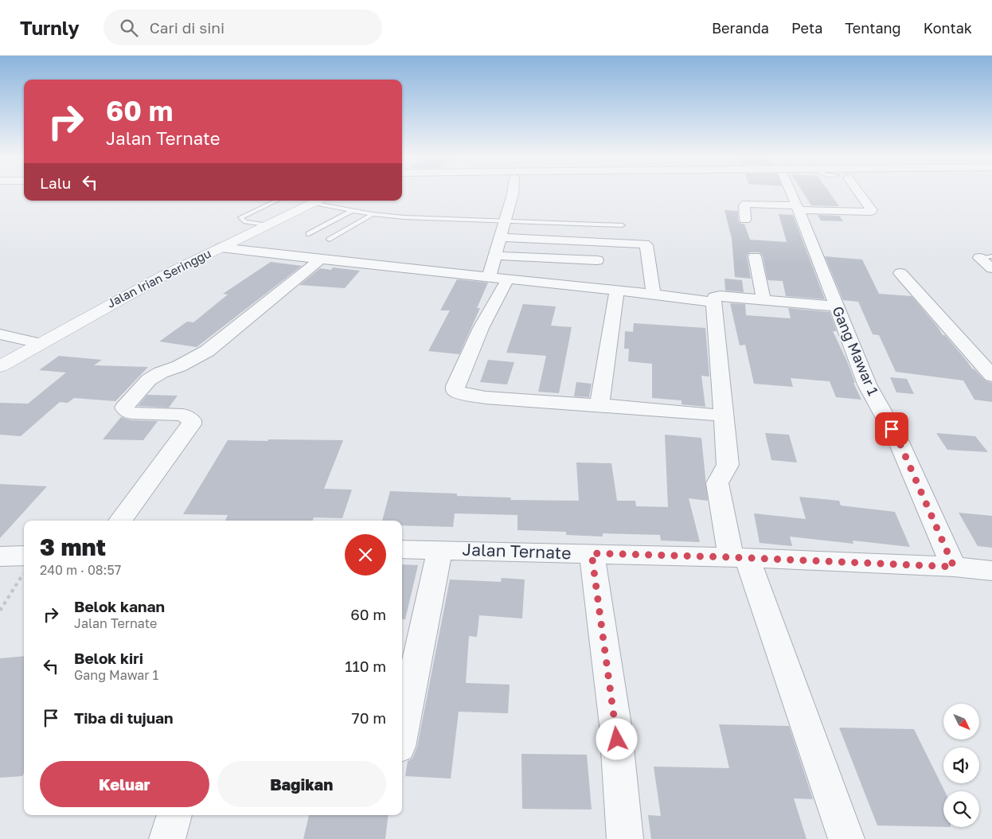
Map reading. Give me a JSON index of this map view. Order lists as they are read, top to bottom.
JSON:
{
  "streets": {
    "street": ["Jalan Irian Seringgu", "Gang Mawar 1", "Jalan Ternate"]
  },
  "crossings": [
    ["Gang Mawar 1", "Jalan Ternate"]
  ],
  "north": "bottom right",
  "page": {
    "header": "Turnly",
    "search": "Cari di sini",
    "nav": [
      "Beranda",
      "Peta",
      "Tentang",
      "Kontak"
    ],
    "turn": ["60 m", "Jalan Ternate"],
    "then": "Lalu",
    "heading": ["3 mnt", "240 m · 08:57"],
    "list": [
      {
        "name": "Belok kanan",
        "note": "Jalan Ternate",
        "value": "60 m"
      },
      {
        "name": "Belok kiri",
        "note": "Gang Mawar 1",
        "value": "110 m"
      },
      {
        "name": "Tiba di tujuan",
        "value": "70 m"
      }
    ],
    "buttons": ["Keluar", "Bagikan"]
  }
}
